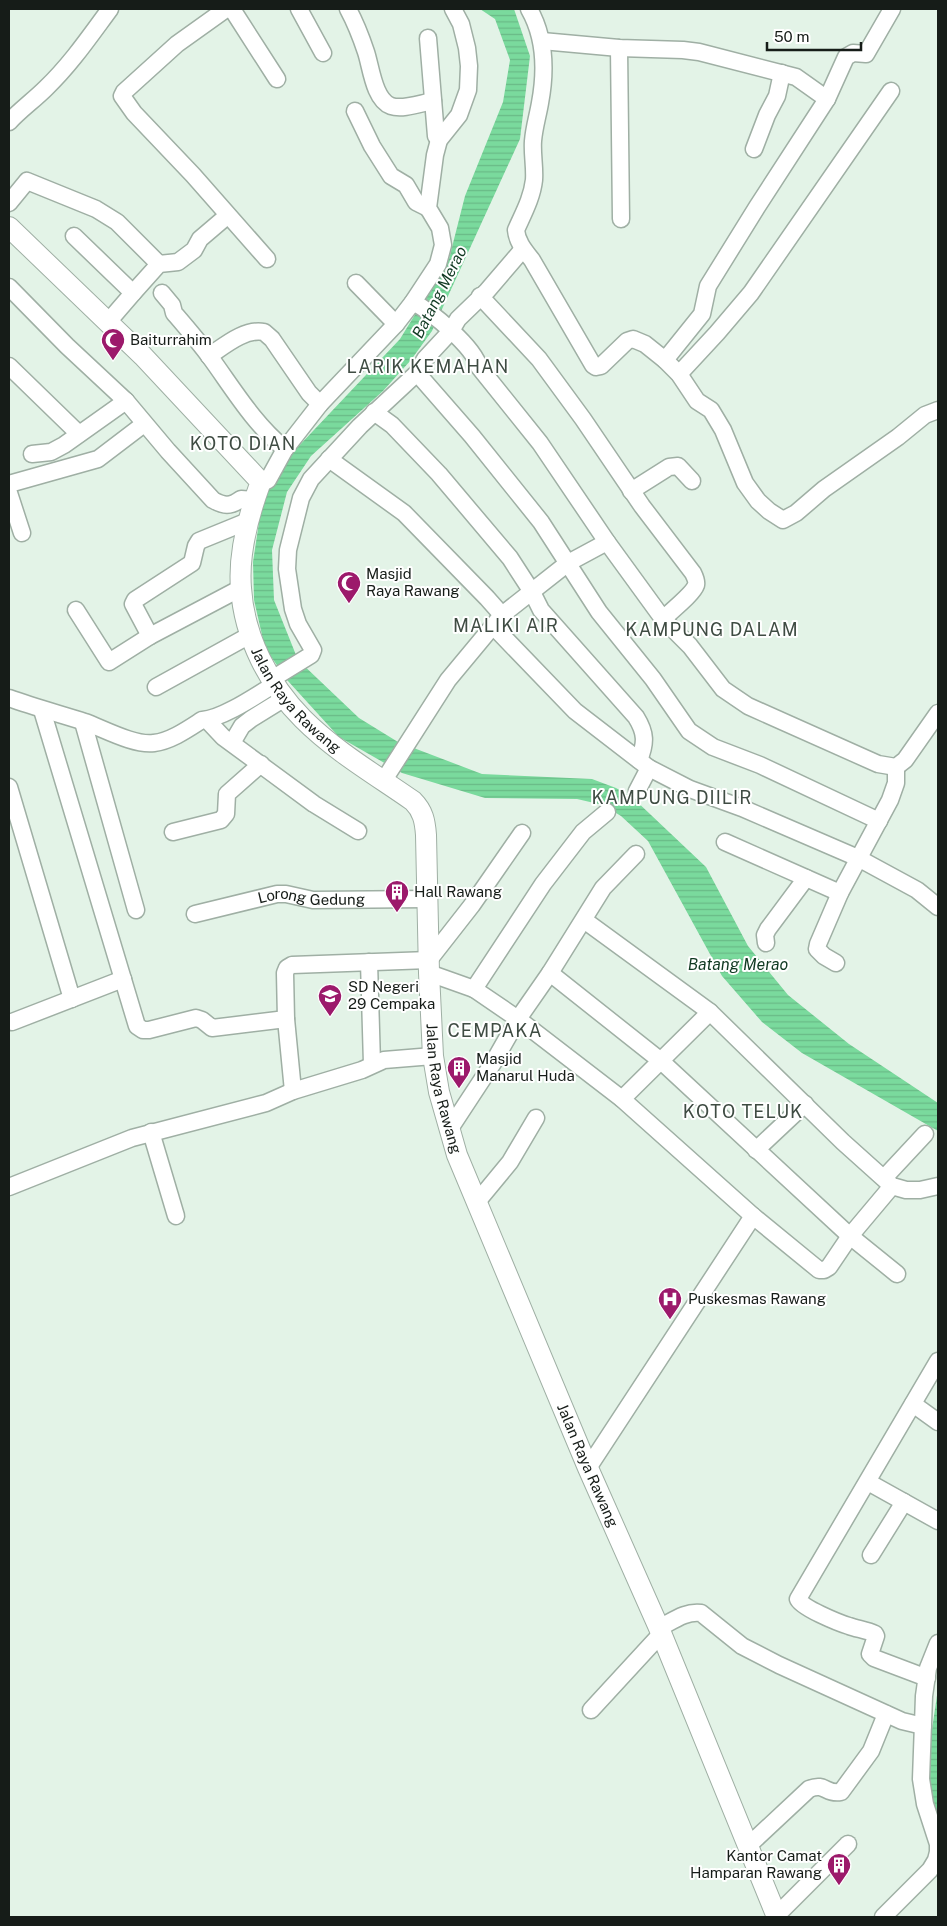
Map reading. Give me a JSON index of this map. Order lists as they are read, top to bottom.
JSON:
{
  "streets": {
    "main road": ["Jalan Raya Rawang"],
    "street": ["Lorong Gedung"]
  },
  "crossings": [
    ["Jalan Raya Rawang", "Lorong Gedung"]
  ],
  "districts": [
    "LARIK KEMAHAN",
    "KOTO DIAN",
    "MALIKI AIR",
    "KAMPUNG DALAM",
    "KAMPUNG DIILIR",
    "CEMPAKA",
    "KOTO TELUK"
  ],
  "water": ["Batang Merao"],
  "places": {
    "mosque": ["Baiturrahim", "Masjid Raya Rawang"],
    "building": ["Hall Rawang", "Masjid Manarul Huda", "Kantor Camat Hamparan Rawang"],
    "school or university": ["SD Negeri 29 Cempaka"],
    "hospital": ["Puskesmas Rawang"]
  },
  "scale_bar": "50 m"
}
